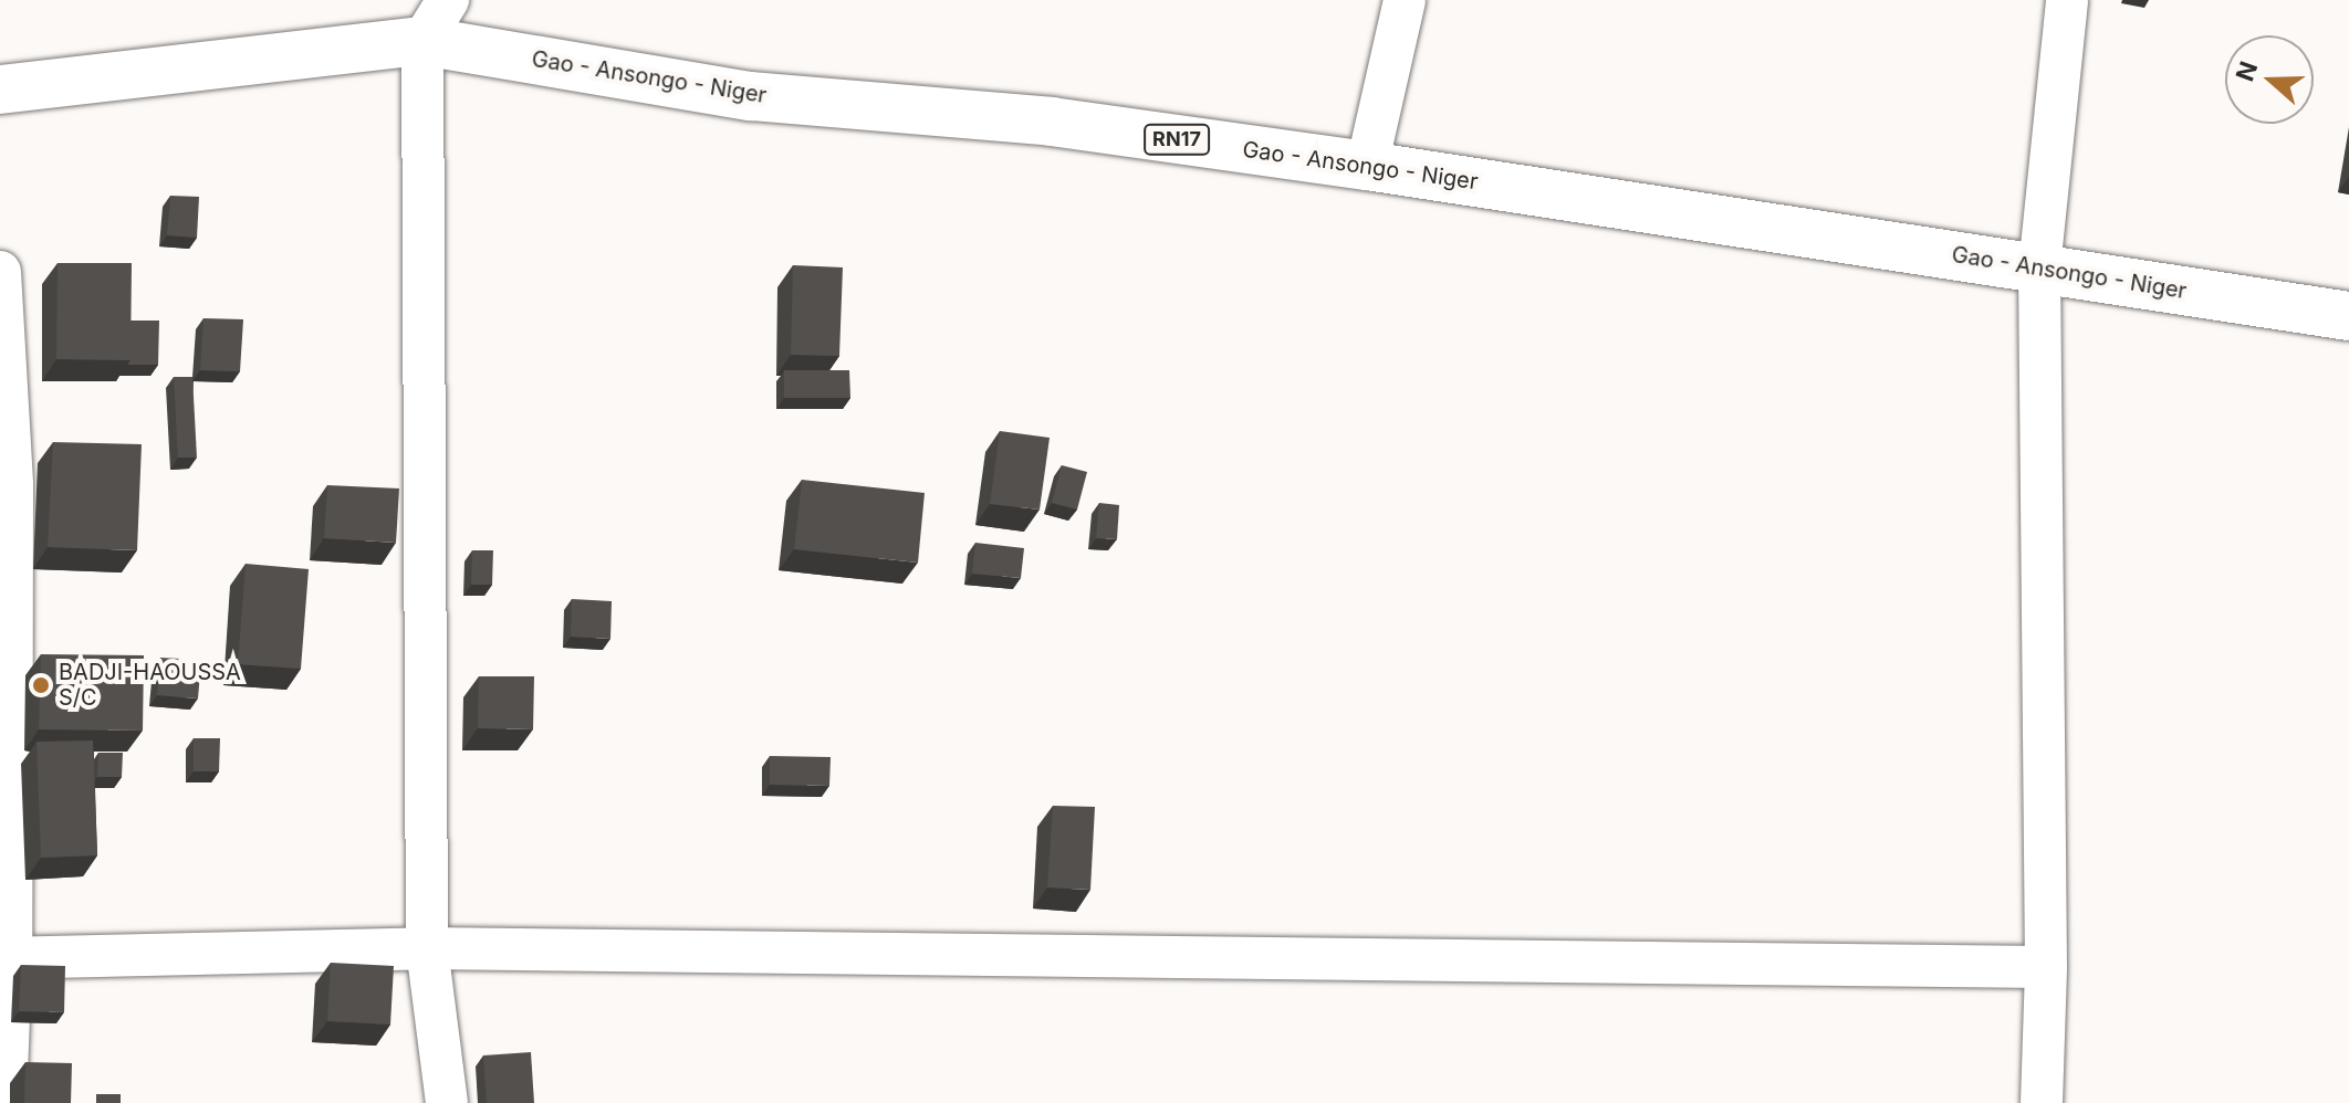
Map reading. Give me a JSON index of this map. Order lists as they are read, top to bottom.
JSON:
{
  "streets": {
    "main road": ["Gao - Ansongo - Niger", "RN17"]
  },
  "places": ["BADJI-HAOUSSA S/C"],
  "north": "left"
}
